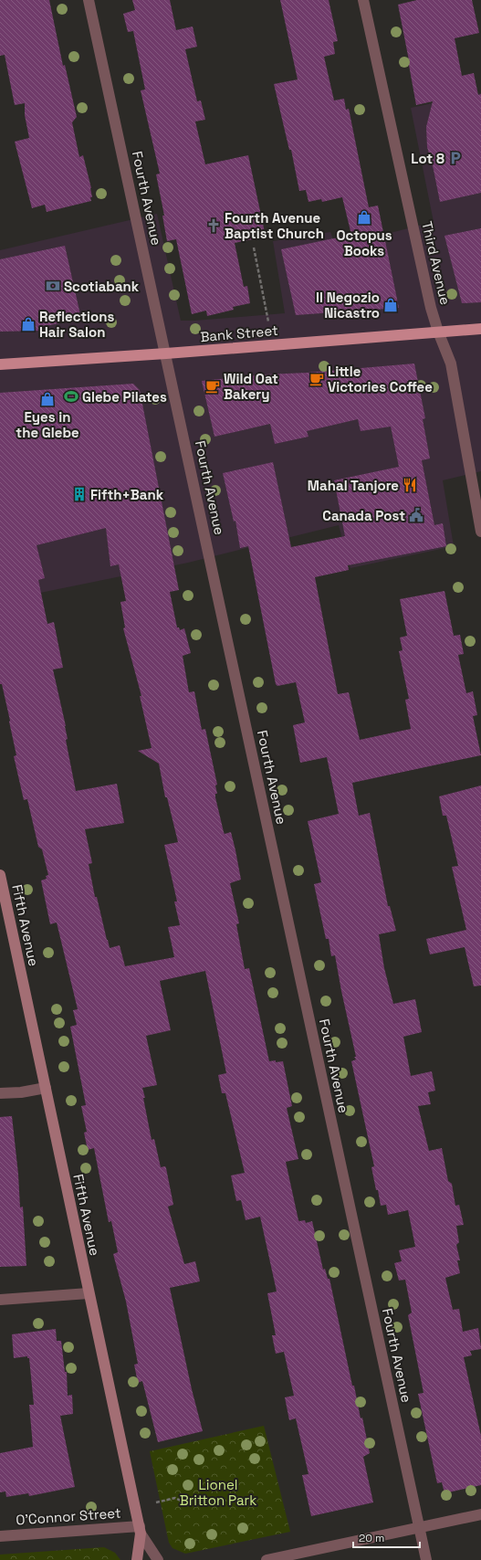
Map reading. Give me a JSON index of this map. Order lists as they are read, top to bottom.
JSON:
{
  "streets": {
    "main road": ["Bank Street"],
    "street": [
      "Fourth Avenue",
      "Third Avenue",
      "Fifth Avenue",
      "O'Connor Street"
    ]
  },
  "crossings": [
    ["Fourth Avenue", "Bank Street"],
    ["Third Avenue", "Bank Street"],
    ["Fifth Avenue", "O'Connor Street"]
  ],
  "parks": ["Lionel Britton Park"],
  "places": {
    "parking": ["Lot 8"],
    "shop": [
      "Octopus Books",
      "Il Negozio Nicastro",
      "Reflections Hair Salon",
      "Eyes in the Glebe"
    ],
    "church": ["Fourth Avenue Baptist Church"],
    "bank": ["Scotiabank"],
    "cafe": ["Little Victories Coffee", "Wild Oat Bakery"],
    "sports": ["Glebe Pilates"],
    "restaurant": ["Mahal Tanjore"],
    "building": ["Fifth+Bank"],
    "public building": ["Canada Post"]
  },
  "scale_bar": "20 m"
}
